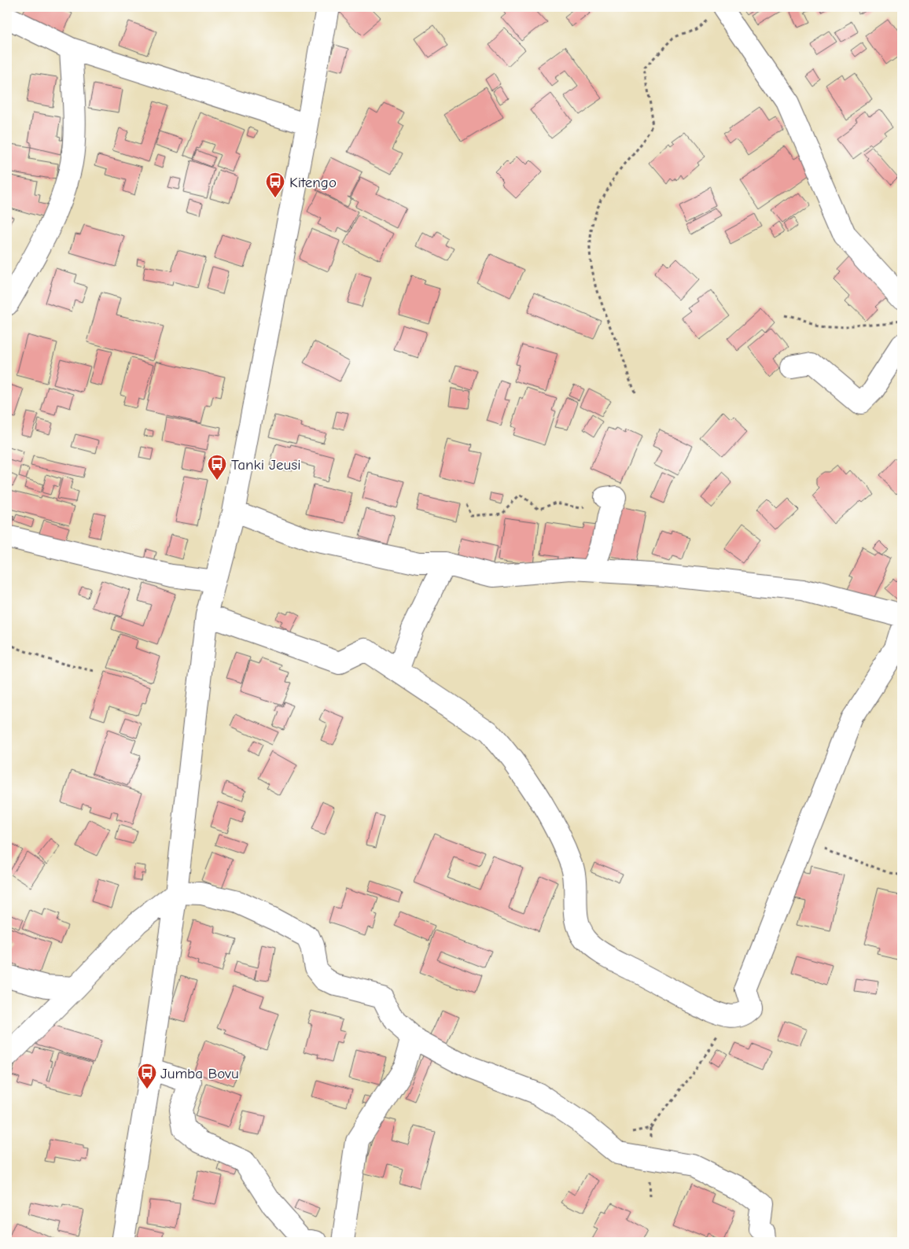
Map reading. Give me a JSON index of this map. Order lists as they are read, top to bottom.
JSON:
{
  "places": {
    "bus stop": ["Kitengo", "Tanki Jeusi", "Jumba Bovu"]
  }
}
